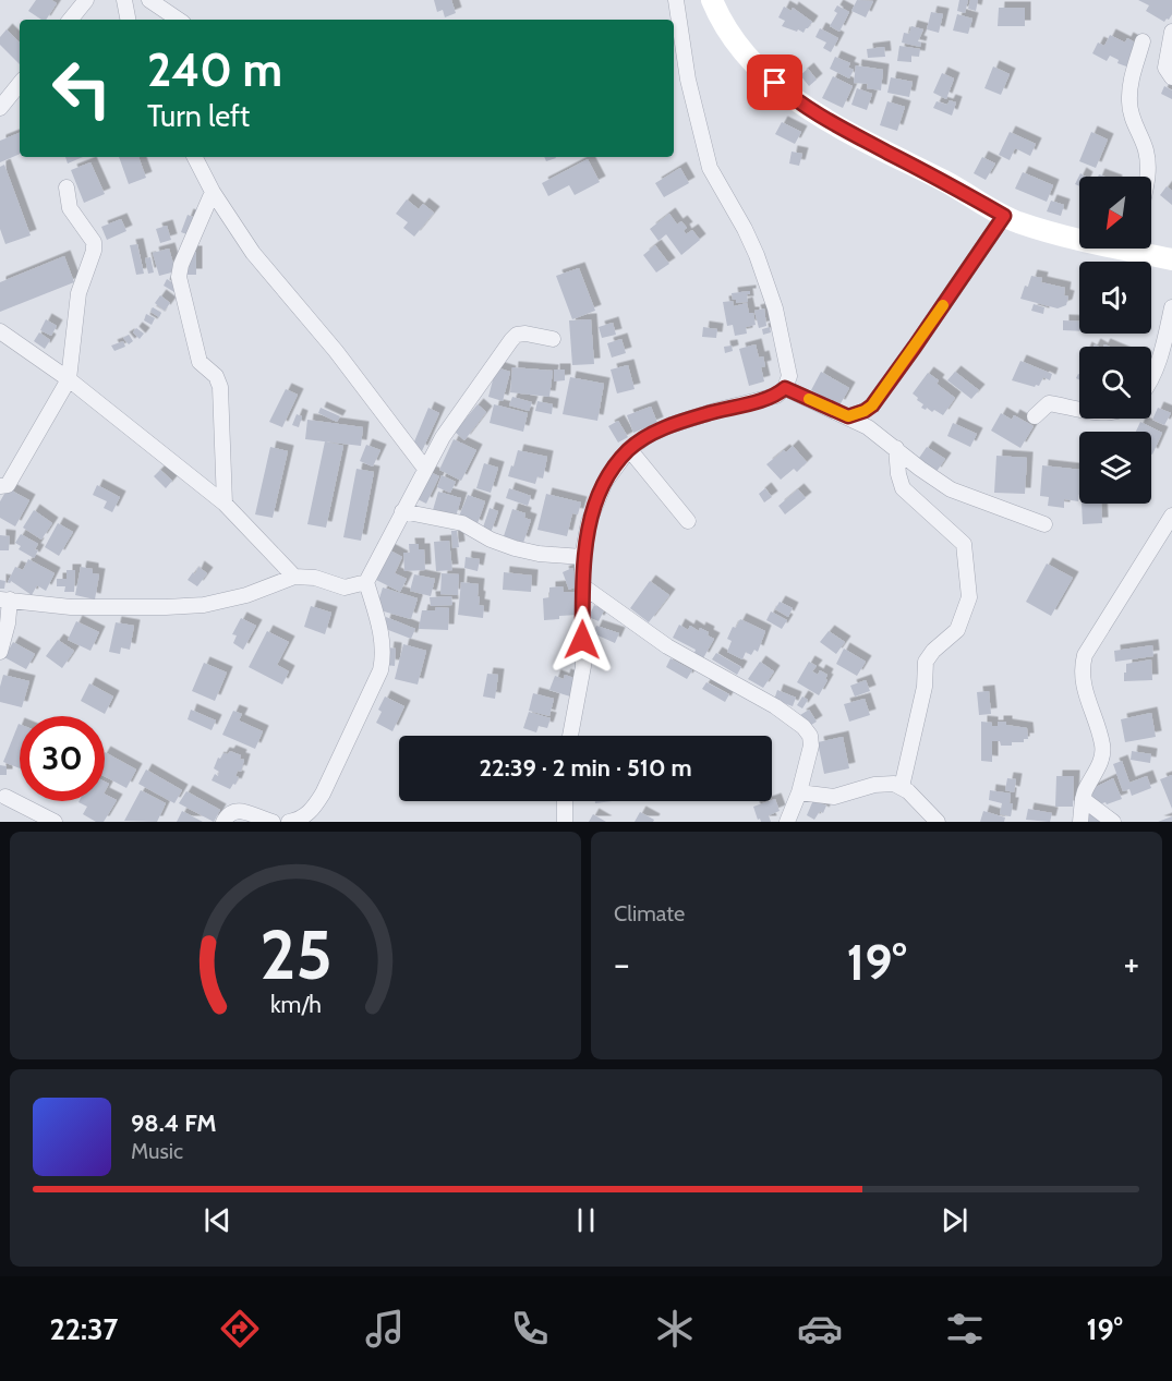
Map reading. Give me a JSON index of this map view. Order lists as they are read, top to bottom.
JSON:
{
  "north": "bottom left",
  "page": {
    "turn": ["240 m", "Turn left"],
    "limit": "30",
    "trip": "22:39 · 2 min · 510 m",
    "tile": "Climate",
    "heat": ["−", "19°", "+"],
    "song": ["98.4 FM", "Music"],
    "tabs": ["22:37", "19°"],
    "gauge": ["25", "km/h"]
  }
}
